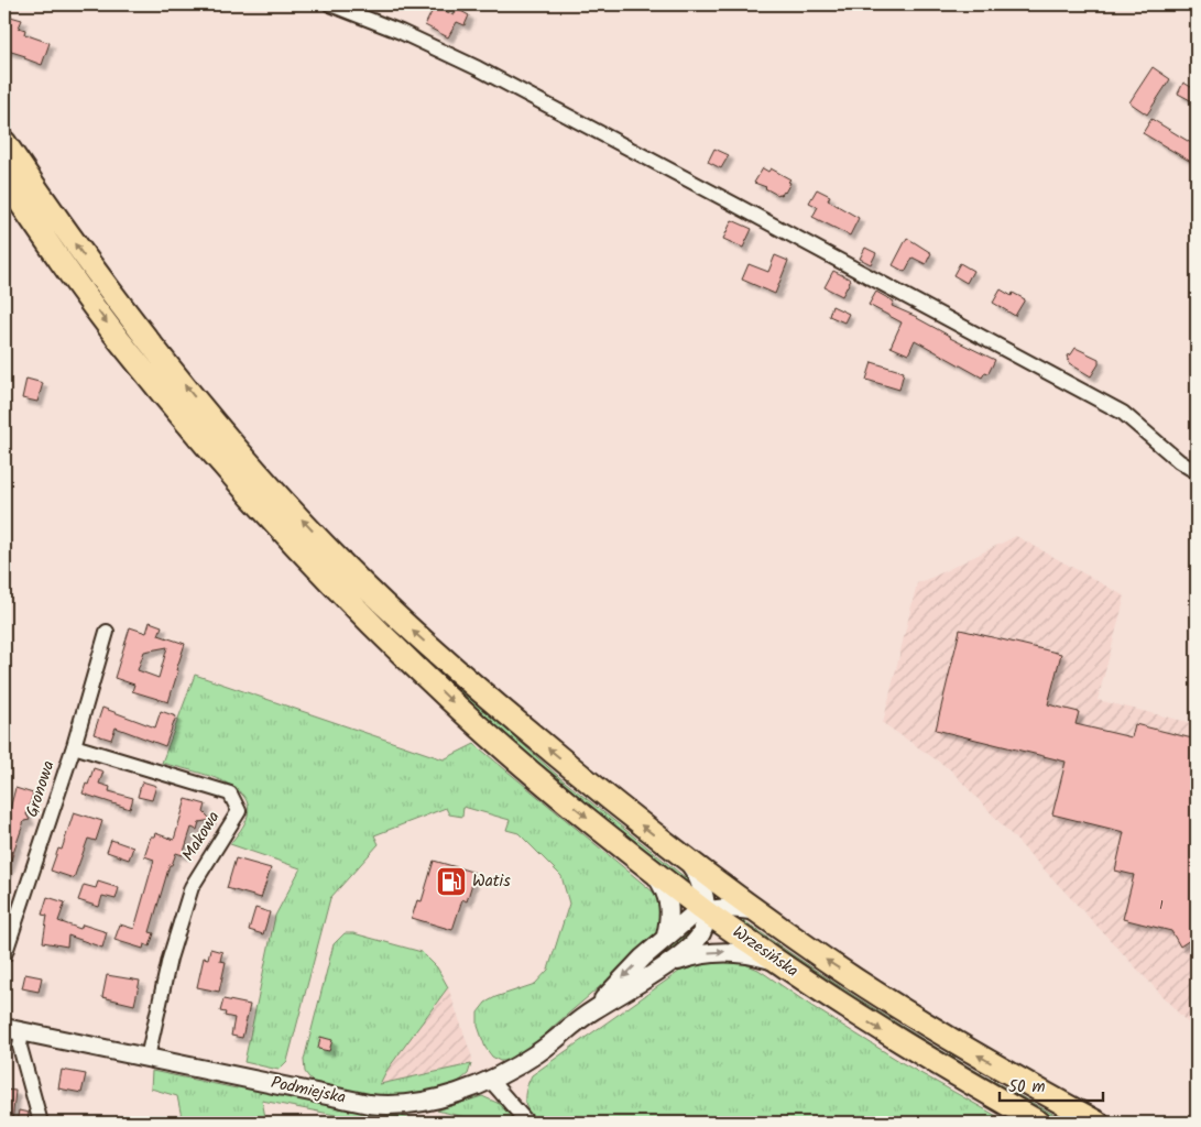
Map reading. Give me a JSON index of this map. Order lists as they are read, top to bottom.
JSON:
{
  "streets": {
    "main road": ["Wrzesińska"],
    "street": ["Gronowa", "Makowa", "Podmiejska"]
  },
  "crossings": [
    ["Gronowa", "Makowa"],
    ["Makowa", "Podmiejska"],
    ["Wrzesińska", "Podmiejska"]
  ],
  "places": {
    "fuel station": ["Watis"]
  },
  "house_numbers": ["1"],
  "scale_bar": "50 m"
}
